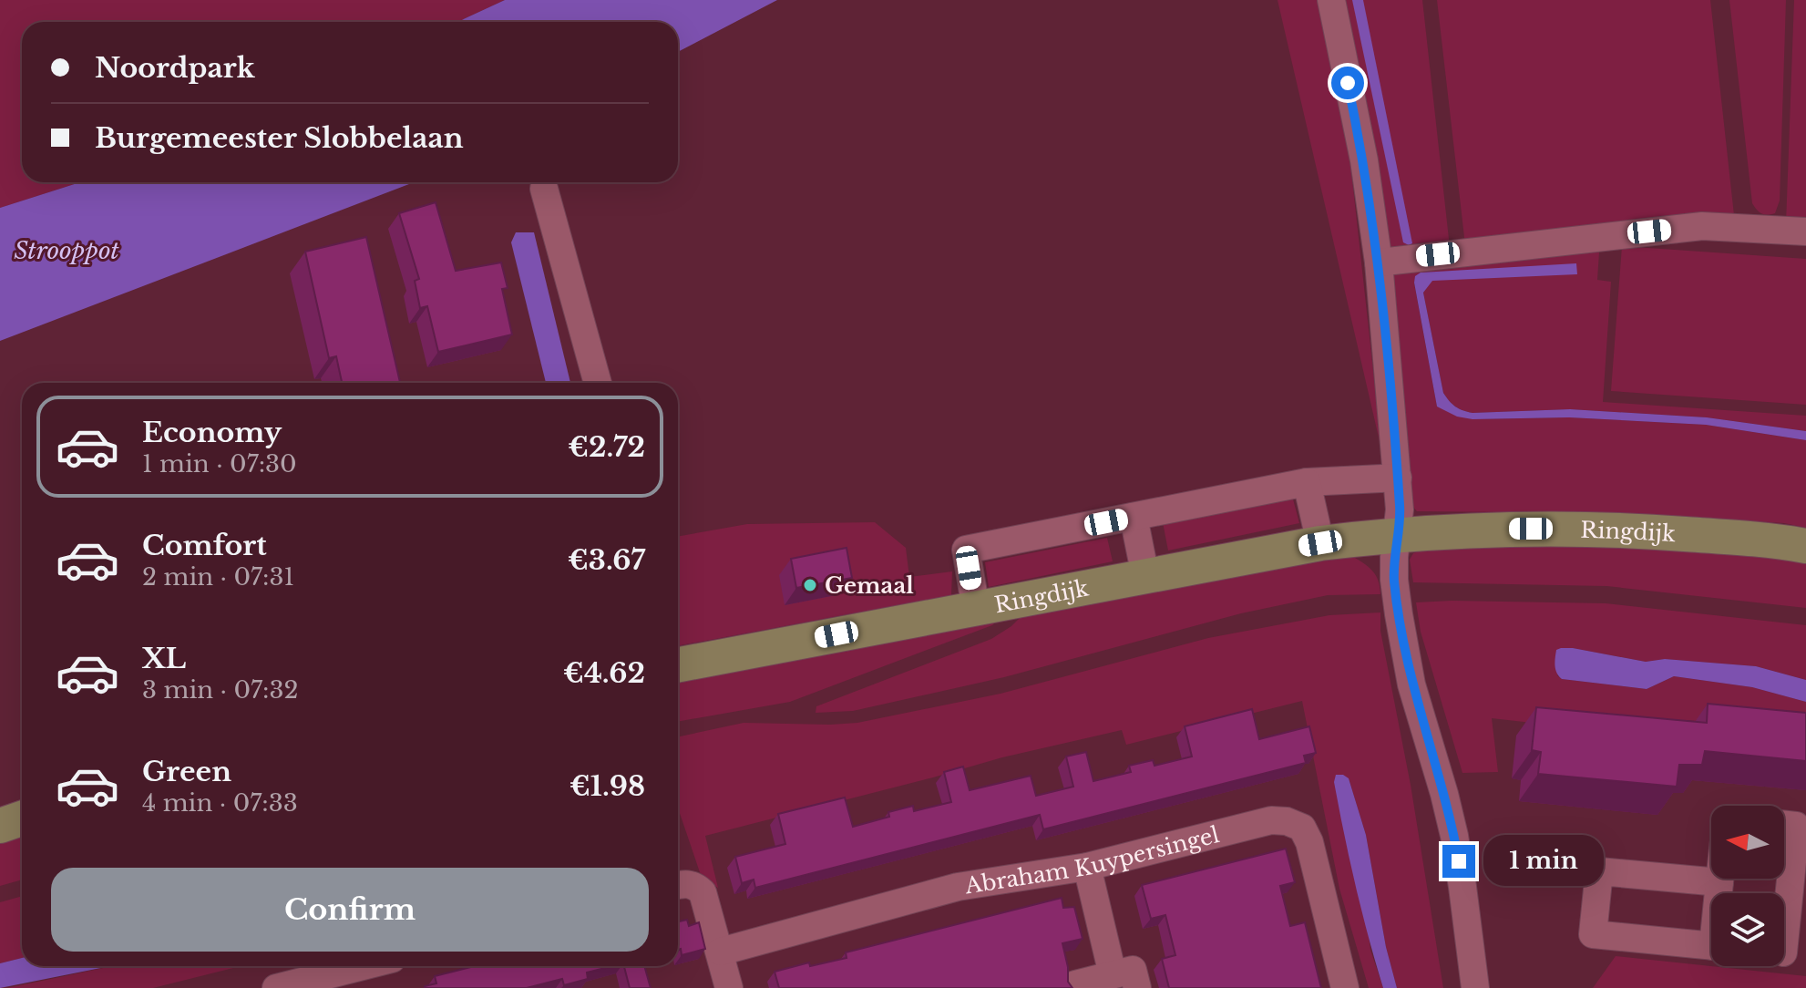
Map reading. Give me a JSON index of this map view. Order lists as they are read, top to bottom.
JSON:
{
  "streets": {
    "main road": ["Ringdijk"],
    "street": ["Abraham Kuypersingel"]
  },
  "water": ["Strooppot"],
  "places": ["Gemaal"],
  "north": "left",
  "page": {
    "banner": ["Noordpark", "Burgemeester Slobbelaan"],
    "list": [
      {
        "name": "Economy",
        "note": "1 min · 07:30",
        "value": "€2.72"
      },
      {
        "name": "Comfort",
        "note": "2 min · 07:31",
        "value": "€3.67"
      },
      {
        "name": "XL",
        "note": "3 min · 07:32",
        "value": "€4.62"
      },
      {
        "name": "Green",
        "note": "4 min · 07:33",
        "value": "€1.98"
      }
    ],
    "bubble": "1 min",
    "buttons": "Confirm"
  }
}
